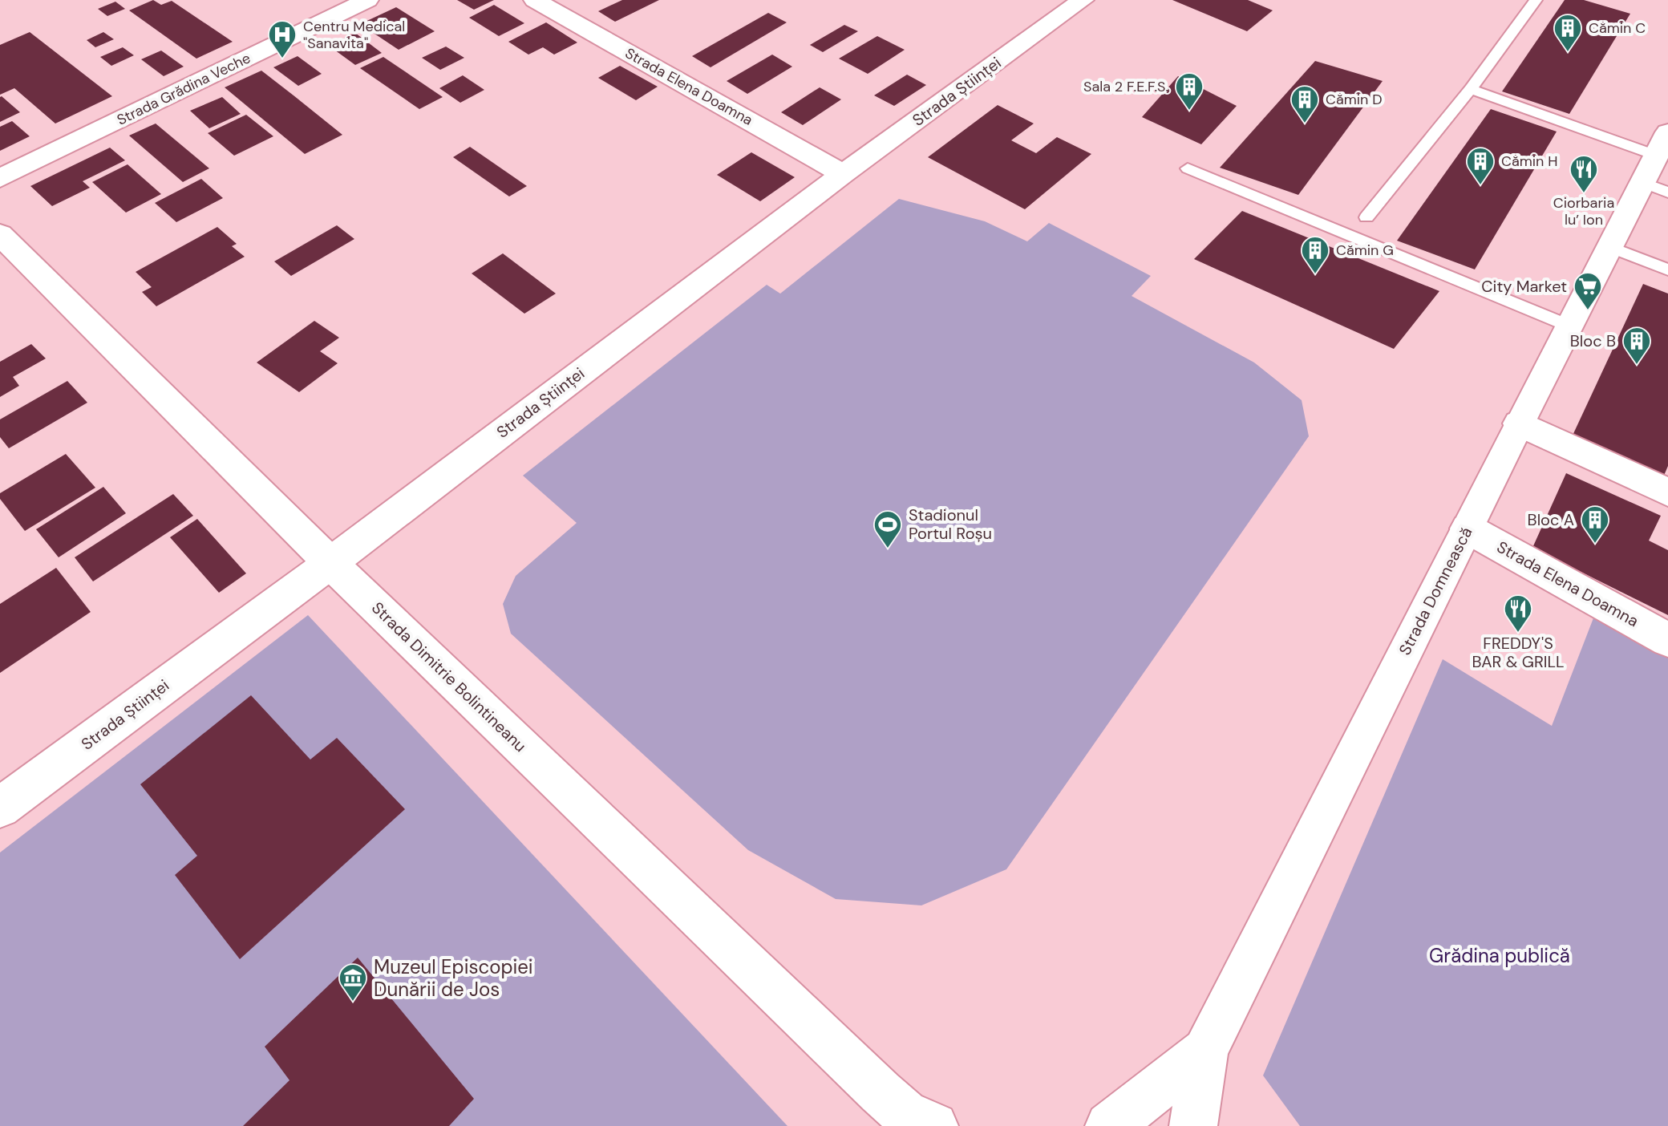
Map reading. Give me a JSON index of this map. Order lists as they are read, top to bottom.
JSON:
{
  "streets": {
    "street": [
      "Strada Elena Doamna",
      "Strada Grădina Veche",
      "Strada Științei",
      "Strada Domnească",
      "Strada Dimitrie Bolintineanu"
    ]
  },
  "crossings": [
    ["Strada Elena Doamna", "Strada Științei"],
    ["Strada Elena Doamna", "Strada Domnească"],
    ["Strada Științei", "Strada Dimitrie Bolintineanu"]
  ],
  "parks": ["Grădina publică"],
  "places": {
    "building": [
      "Cămin C",
      "Sala 2 F.E.F.S.",
      "Cămin D",
      "Cămin H",
      "Cămin G",
      "Bloc B",
      "Bloc A"
    ],
    "hospital": ["Centru Medical \"Sanavita\""],
    "restaurant": ["Ciorbaria lu’ Ion", "FREDDY'S BAR & GRILL"],
    "supermarket": ["City Market"],
    "sports": ["Stadionul Portul Roșu"],
    "museum": ["Muzeul Episcopiei Dunării de Jos"]
  }
}
